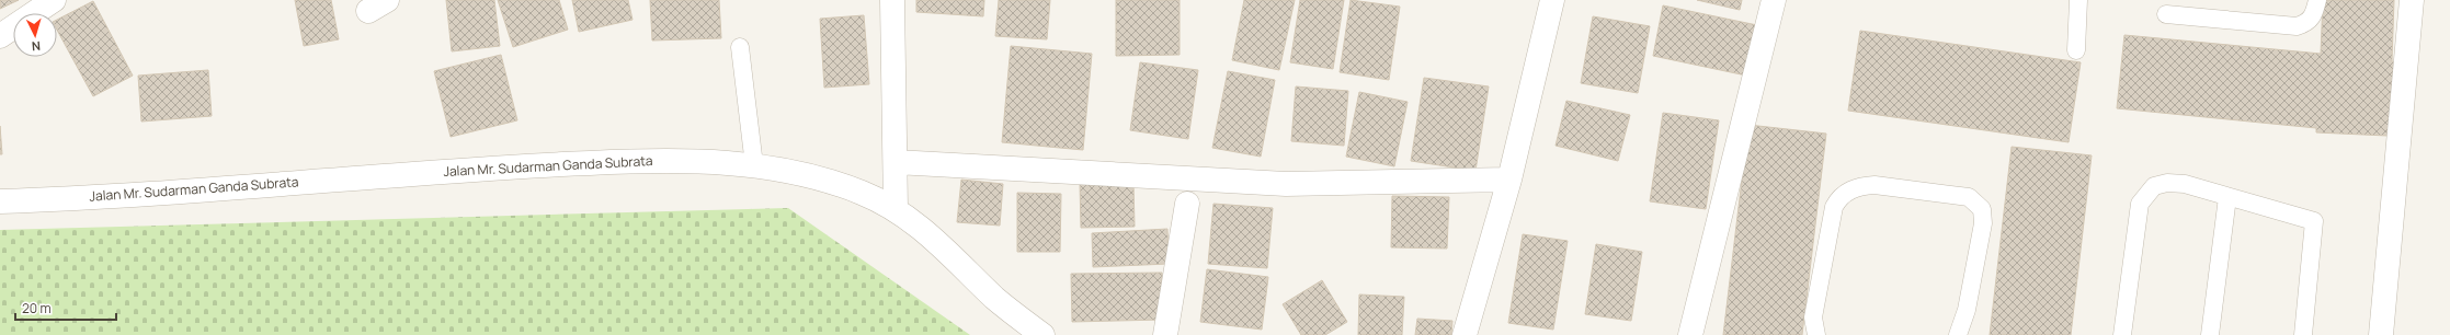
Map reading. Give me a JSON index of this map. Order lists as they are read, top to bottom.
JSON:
{
  "streets": {
    "street": ["Jalan Mr. Sudarman Ganda Subrata"]
  },
  "scale_bar": "20 m",
  "north": "bottom"
}
